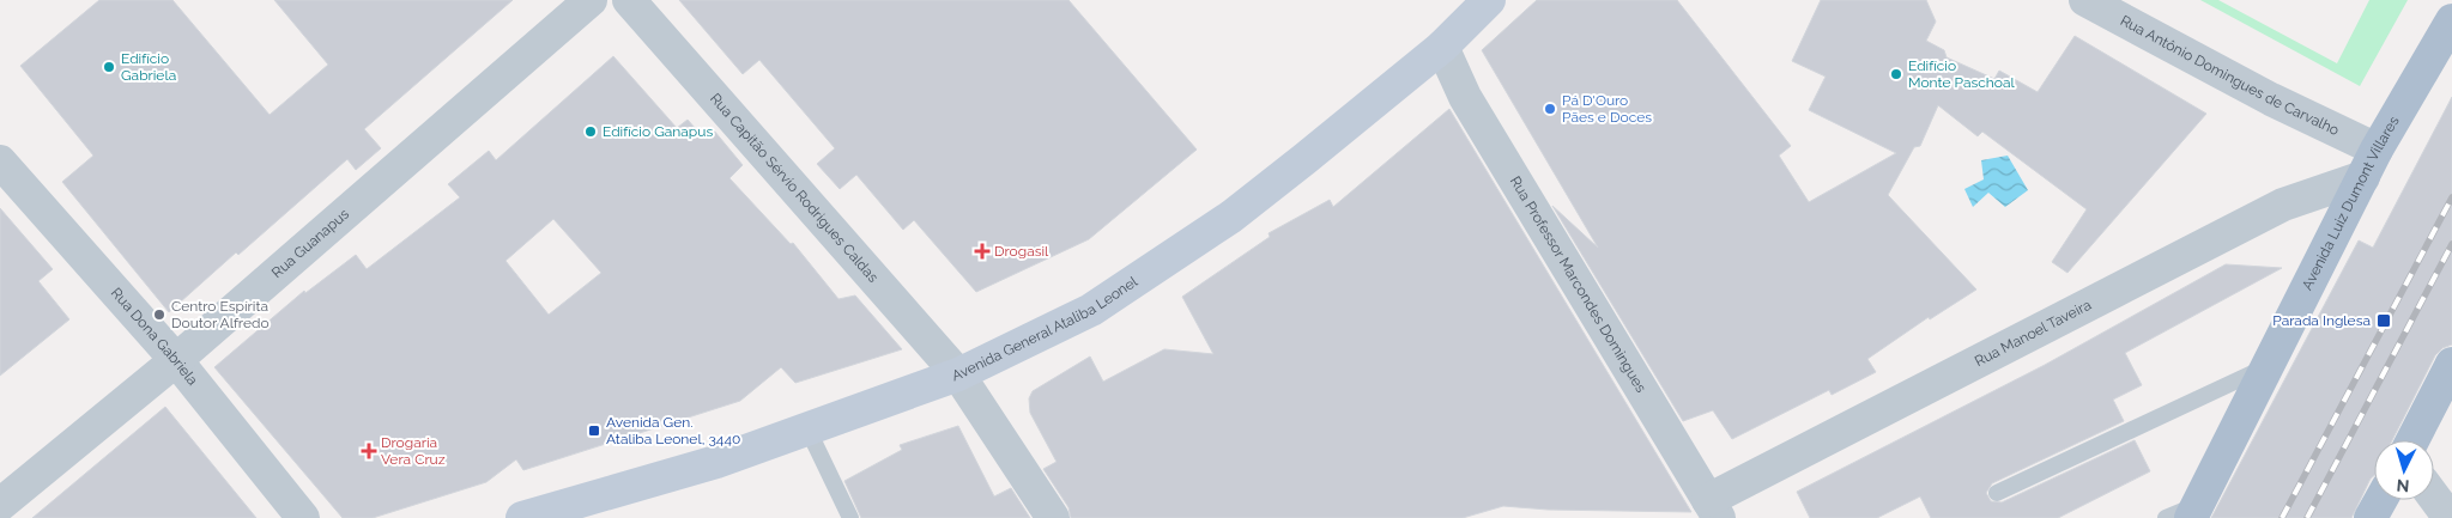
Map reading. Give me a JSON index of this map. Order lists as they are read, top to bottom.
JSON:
{
  "streets": {
    "main road": ["Avenida Luiz Dumont Villares", "Avenida General Ataliba Leonel"],
    "street": [
      "Rua Antônio Domingues de Carvalho",
      "Rua Capitão Sérvio Rodrigues Caldas",
      "Rua Guanapus",
      "Rua Professor Marcondes Domingues",
      "Rua Manoel Taveira",
      "Rua Dona Gabriela"
    ]
  },
  "crossings": [
    ["Rua Antônio Domingues de Carvalho", "Avenida Luiz Dumont Villares"],
    ["Rua Antônio Domingues de Carvalho", "Rua Manoel Taveira"],
    ["Rua Capitão Sérvio Rodrigues Caldas", "Avenida General Ataliba Leonel"],
    ["Avenida Luiz Dumont Villares", "Rua Manoel Taveira"],
    ["Rua Guanapus", "Rua Dona Gabriela"],
    ["Rua Professor Marcondes Domingues", "Avenida General Ataliba Leonel"],
    ["Rua Professor Marcondes Domingues", "Rua Manoel Taveira"]
  ],
  "places": {
    "other": [
      "Edifício Gabriela",
      "Edifício Monte Paschoal",
      "Pá D'Ouro Pães e Doces",
      "Edifício Ganapus",
      "Centro Espírita Doutor Alfredo"
    ],
    "health": ["Drogasil", "Drogaria Vera Cruz"],
    "transit": ["Parada Inglesa", "Avenida Gen. Ataliba Leonel, 3440"]
  },
  "north": "bottom"
}
